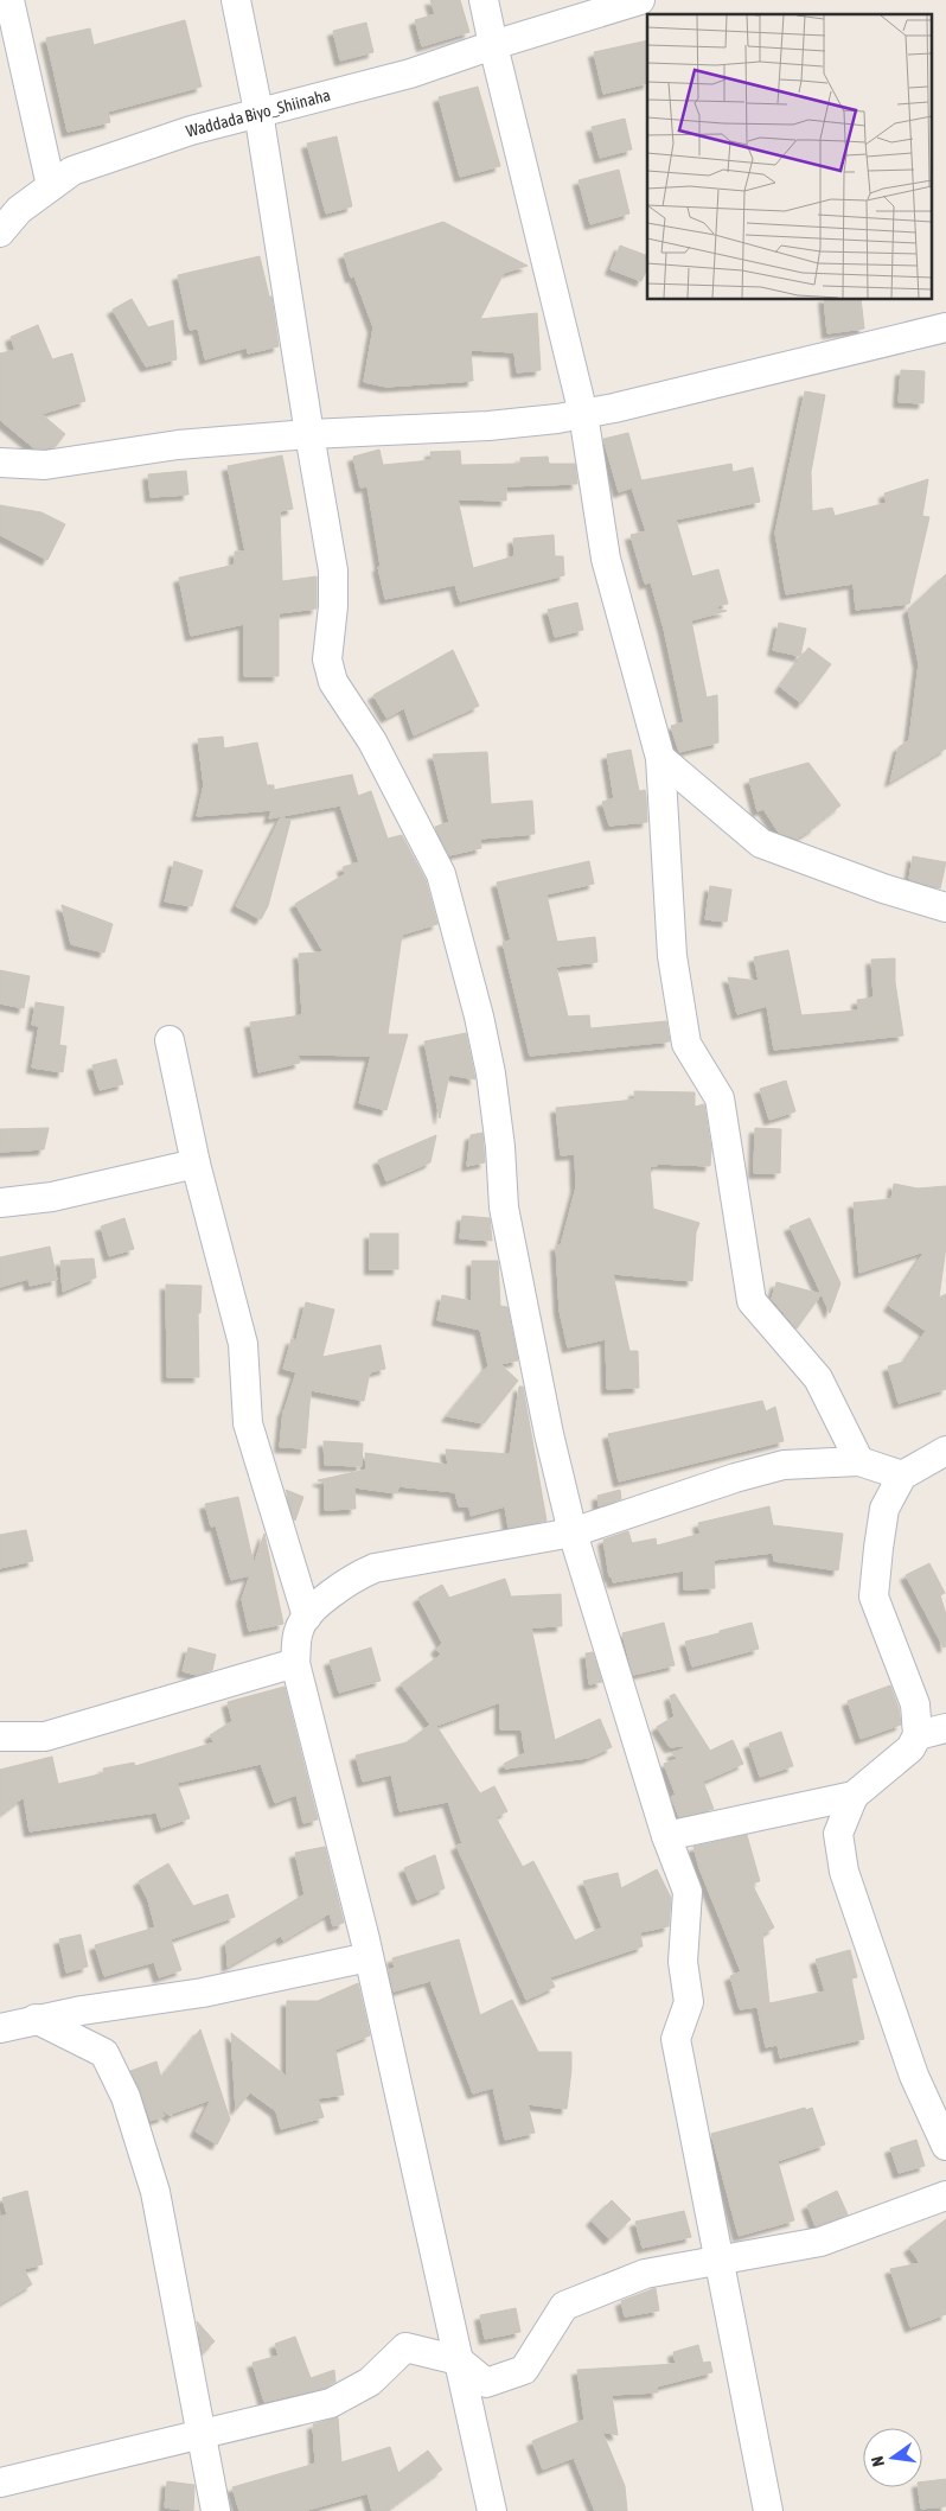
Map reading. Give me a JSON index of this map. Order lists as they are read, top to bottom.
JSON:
{
  "streets": {
    "street": ["Waddada Biyo_Shiinaha"]
  },
  "north": "left"
}
